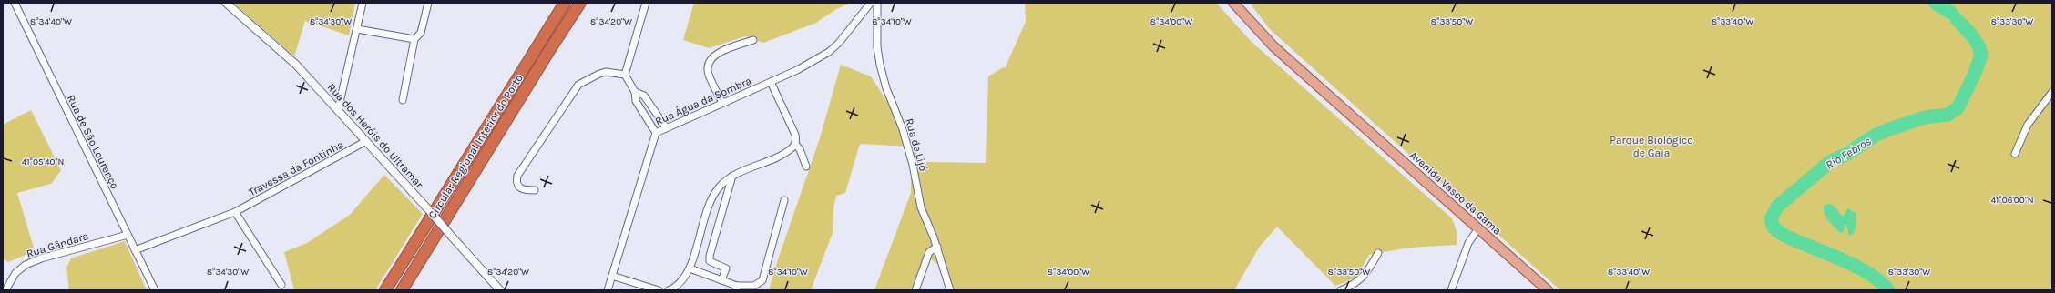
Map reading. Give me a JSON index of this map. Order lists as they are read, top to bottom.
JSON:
{
  "streets": {
    "highway": ["Circular Regional Interior do Porto"],
    "main road": ["Avenida Vasco da Gama"],
    "street": [
      "Rua Água da Sombra",
      "Rua dos Heróis do Ultramar",
      "Rua de São Lourenço",
      "Rua de Lijó",
      "Travessa da Fontinha",
      "Rua Gândara"
    ]
  },
  "crossings": [
    ["Rua dos Heróis do Ultramar", "Travessa da Fontinha"],
    ["Rua de São Lourenço", "Travessa da Fontinha"],
    ["Rua de São Lourenço", "Rua Gândara"]
  ],
  "water": ["Rio Febros"],
  "parks": ["Parque Biológico de Gaia"],
  "coordinates": [
    "8°34'40\"W",
    "8°34'30\"W",
    "8°34'20\"W",
    "8°34'10\"W",
    "8°34'00\"W",
    "8°33'50\"W",
    "8°33'40\"W",
    "8°33'30\"W",
    "41°05'40\"N",
    "41°06'00\"N"
  ]
}
